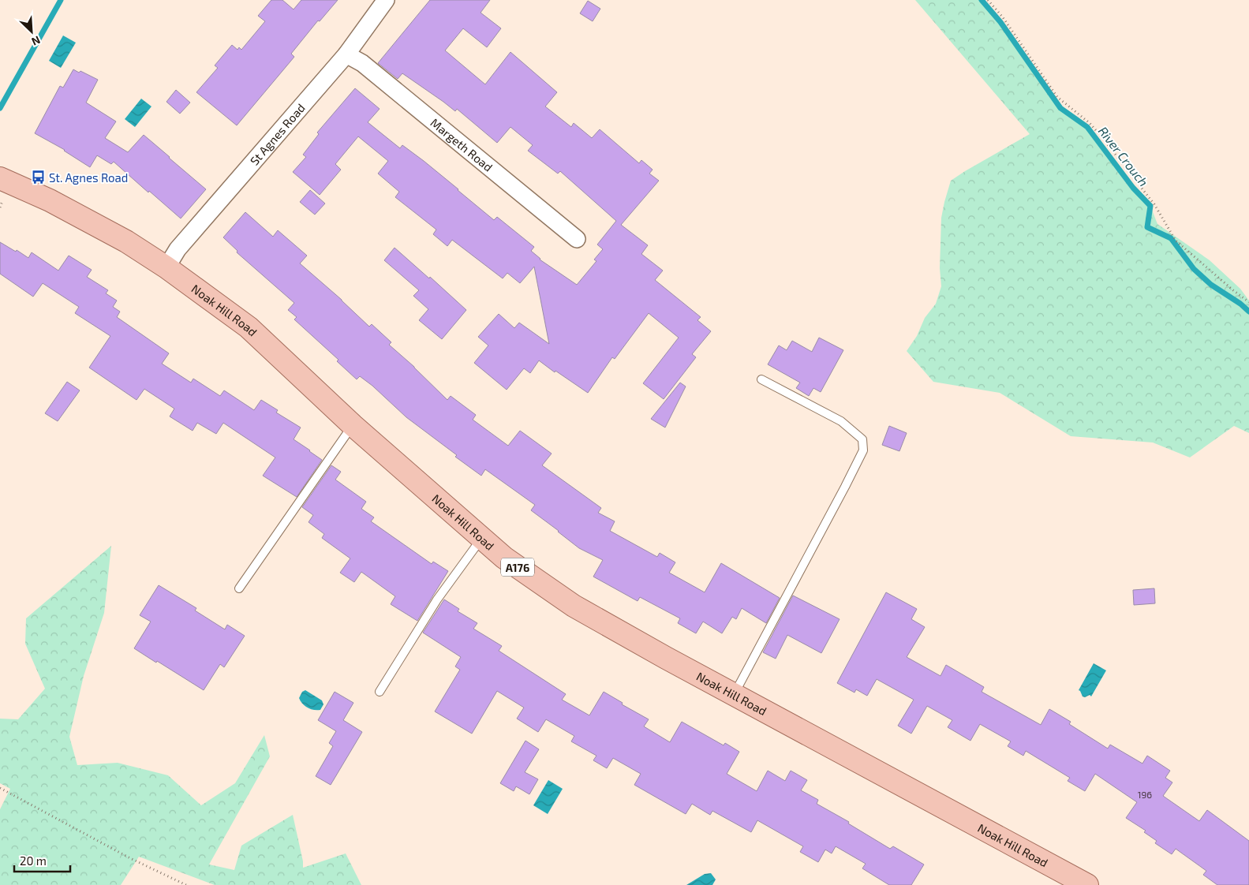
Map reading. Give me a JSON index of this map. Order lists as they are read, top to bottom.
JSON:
{
  "streets": {
    "main road": ["Noak Hill Road", "A176"],
    "street": ["St Agnes Road", "Margeth Road"]
  },
  "crossings": [
    ["St Agnes Road", "Margeth Road"],
    ["St Agnes Road", "Noak Hill Road"]
  ],
  "water": ["River Crouch"],
  "places": {
    "bus stop": ["St. Agnes Road"]
  },
  "house_numbers": ["196"],
  "scale_bar": "20 m",
  "north": "bottom right"
}
